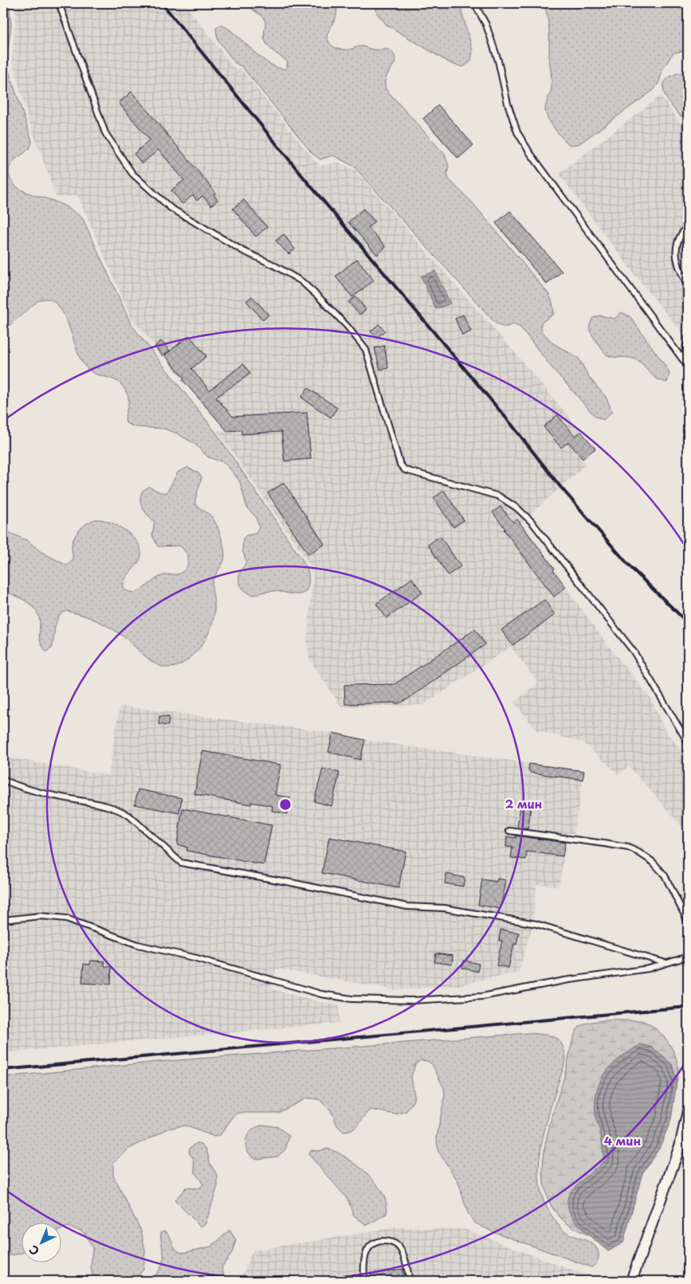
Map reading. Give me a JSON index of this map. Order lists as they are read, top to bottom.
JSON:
{
  "north": "bottom left",
  "rings": ["2 мин", "4 мин"]
}
